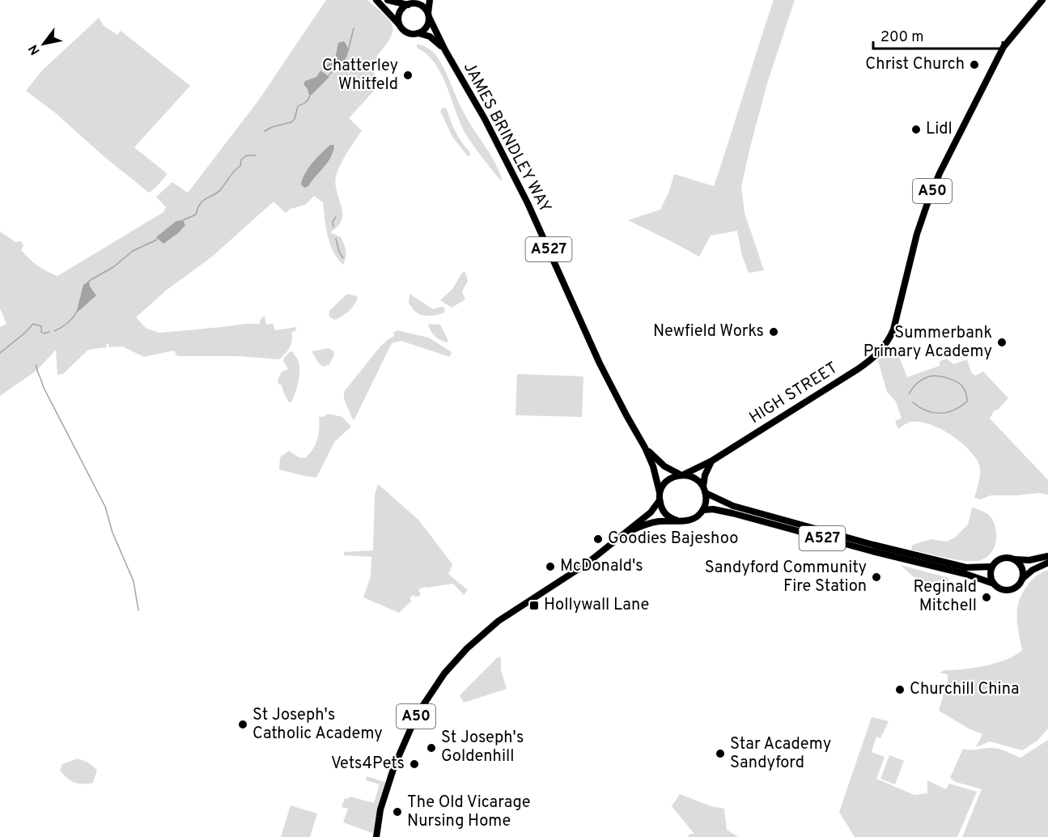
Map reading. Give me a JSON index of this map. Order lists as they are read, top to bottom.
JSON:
{
  "streets": {
    "main road": [
      "JAMES BRINDLEY WAY",
      "A50",
      "A527",
      "HIGH STREET"
    ]
  },
  "crossings": [
    ["JAMES BRINDLEY WAY", "A50"],
    ["JAMES BRINDLEY WAY", "A527"],
    ["JAMES BRINDLEY WAY", "HIGH STREET"],
    ["A50", "A527"],
    ["A50", "HIGH STREET"],
    ["A527", "HIGH STREET"]
  ],
  "places": {
    "other": [
      "Christ Church",
      "Chatterley Whitfeld",
      "Lidl",
      "Newfield Works",
      "Summerbank Primary Academy",
      "Goodies Bajeshoo",
      "McDonald's",
      "Sandyford Community Fire Station",
      "Reginald Mitchell",
      "Churchill China",
      "St Joseph's Catholic Academy",
      "St Joseph's Goldenhill",
      "Star Academy Sandyford",
      "Vets4Pets",
      "The Old Vicarage Nursing Home"
    ],
    "transit": ["Hollywall Lane"]
  },
  "scale_bar": "200 m",
  "north": "bottom left"
}
